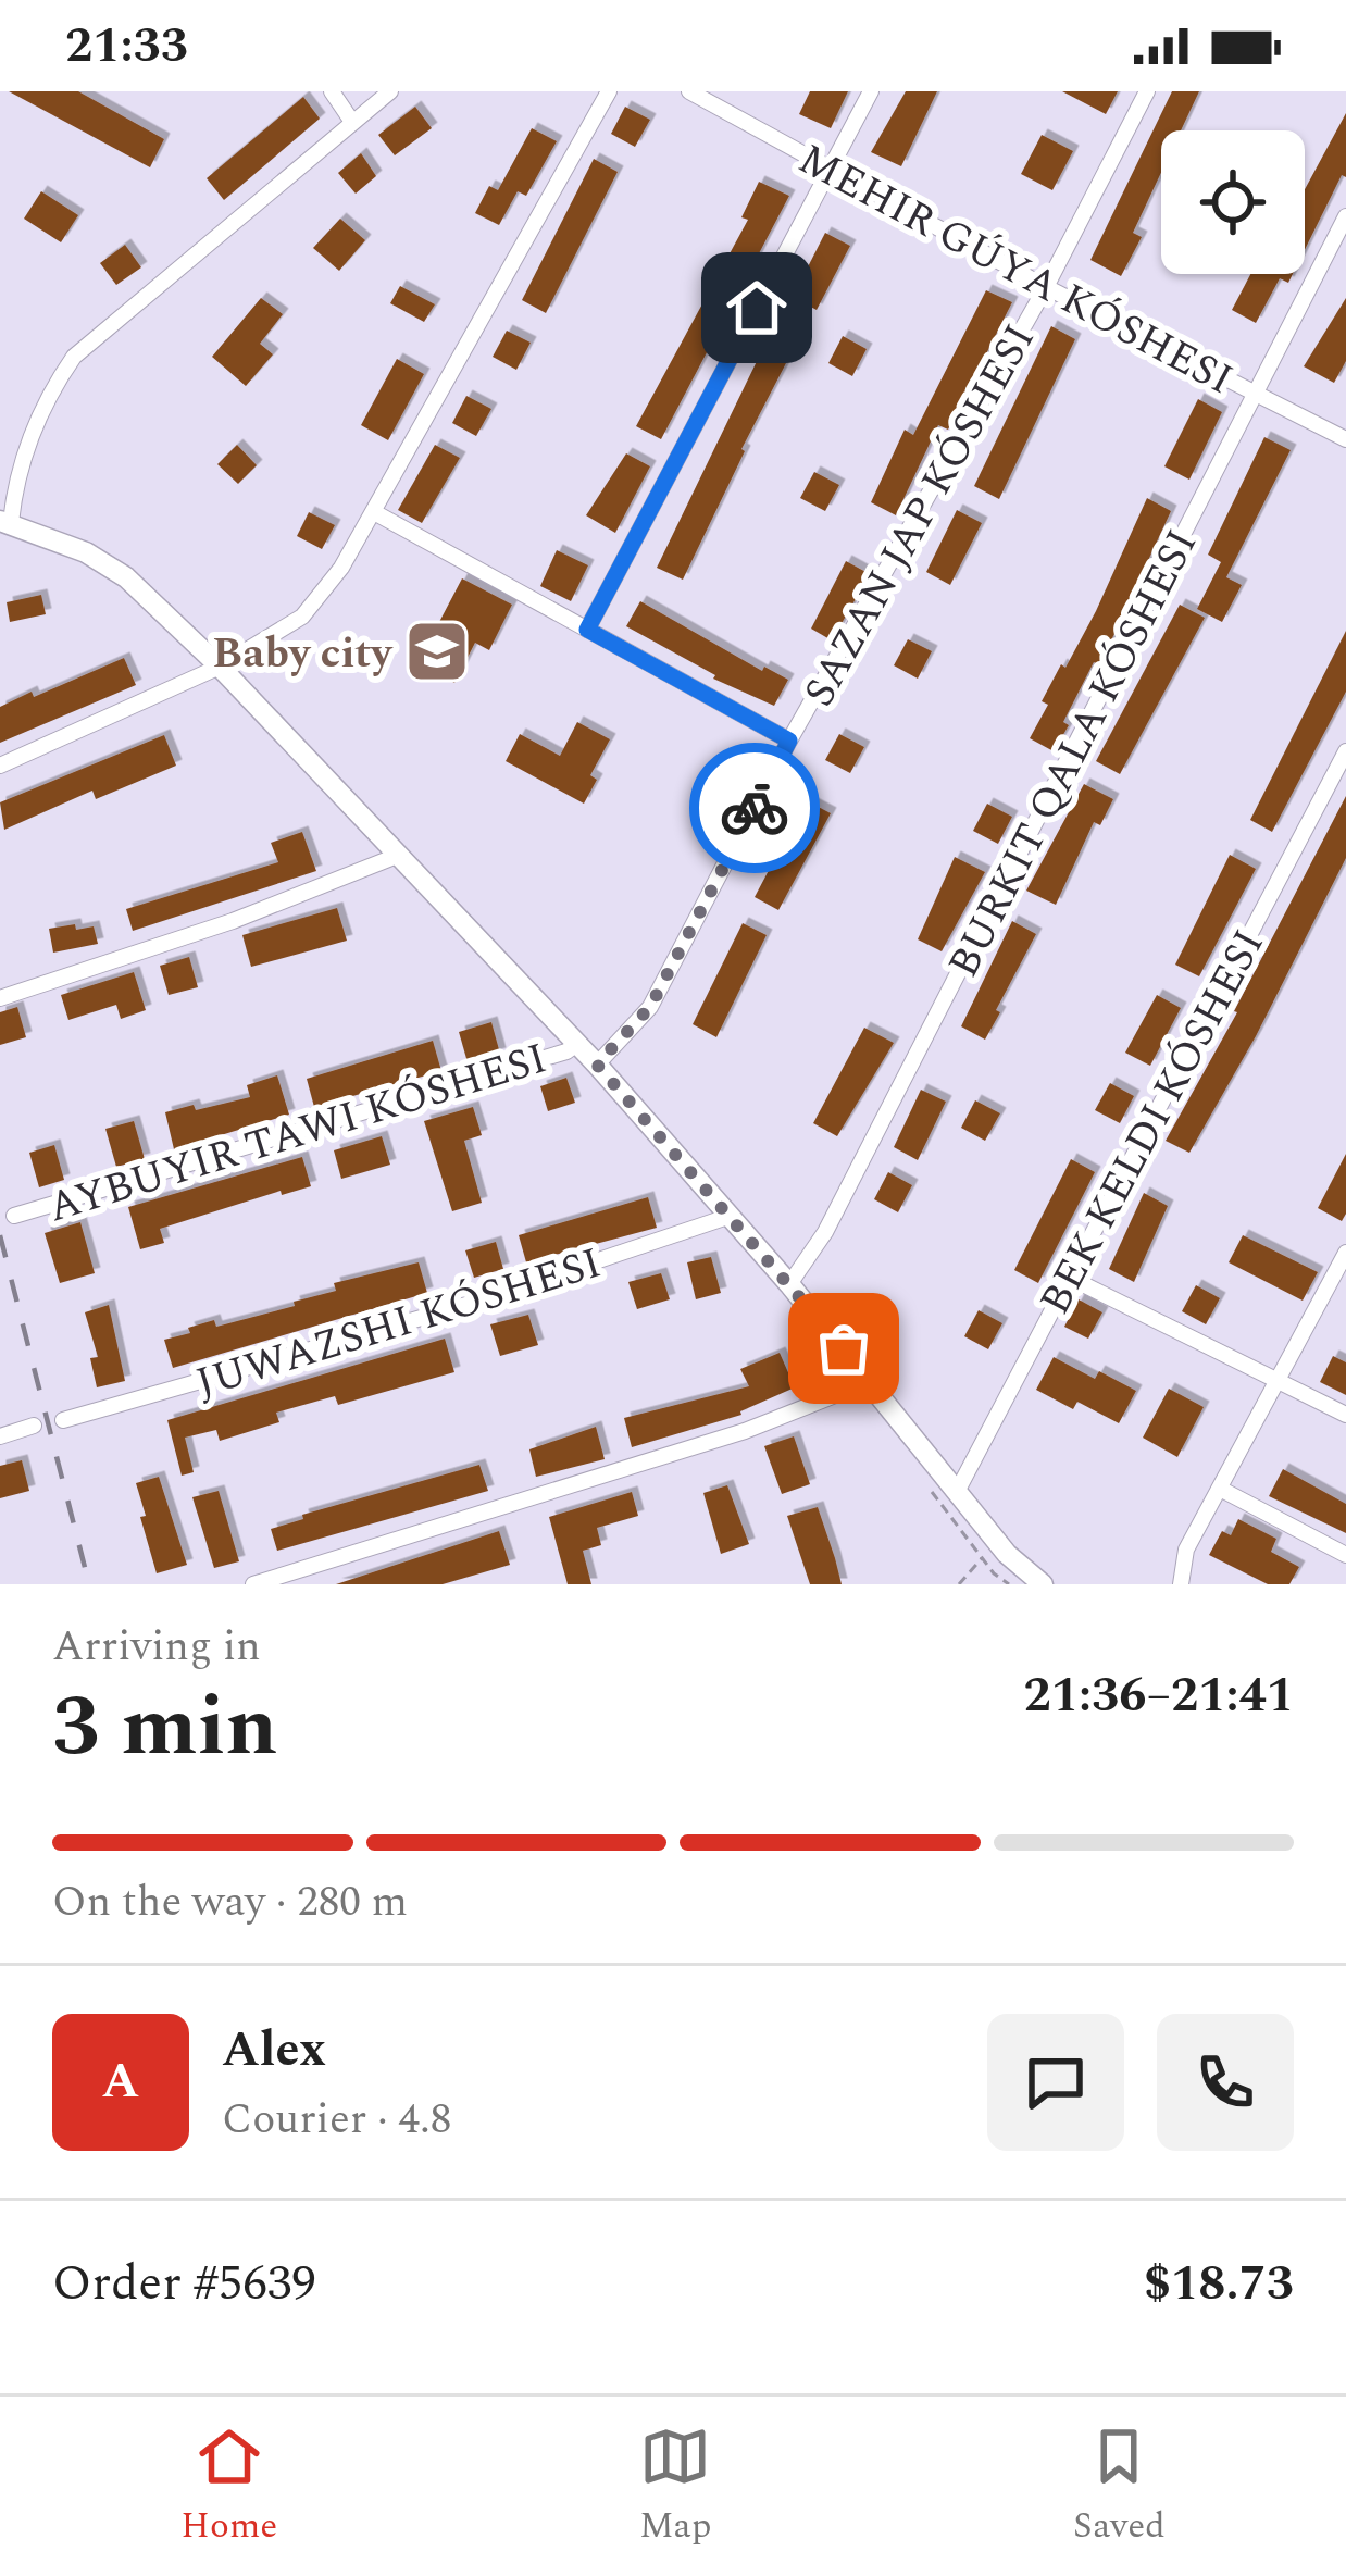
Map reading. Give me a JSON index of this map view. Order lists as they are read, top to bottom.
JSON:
{
  "streets": {
    "street": [
      "MEHIR GÚYА KÓSHESI",
      "SAZAN JAP KÓSHESI",
      "BURKIT QALA KÓSHESI",
      "BEK KELDI KÓSHESI"
    ]
  },
  "crossings": [
    ["MEHIR GÚYА KÓSHESI", "SAZAN JAP KÓSHESI"],
    ["MEHIR GÚYА KÓSHESI", "BURKIT QALA KÓSHESI"]
  ],
  "places": {
    "school or university": ["Baby city"]
  },
  "page": {
    "status": "21:33",
    "heading": ["3 min", "Arriving in", "21:36–21:41"],
    "panel": [
      "Alex",
      "Courier · 4.8",
      "Order #5639",
      "$18.73"
    ],
    "bar": "On the way · 280 m",
    "round": "A",
    "tabs": ["Home", "Map", "Saved"]
  }
}
